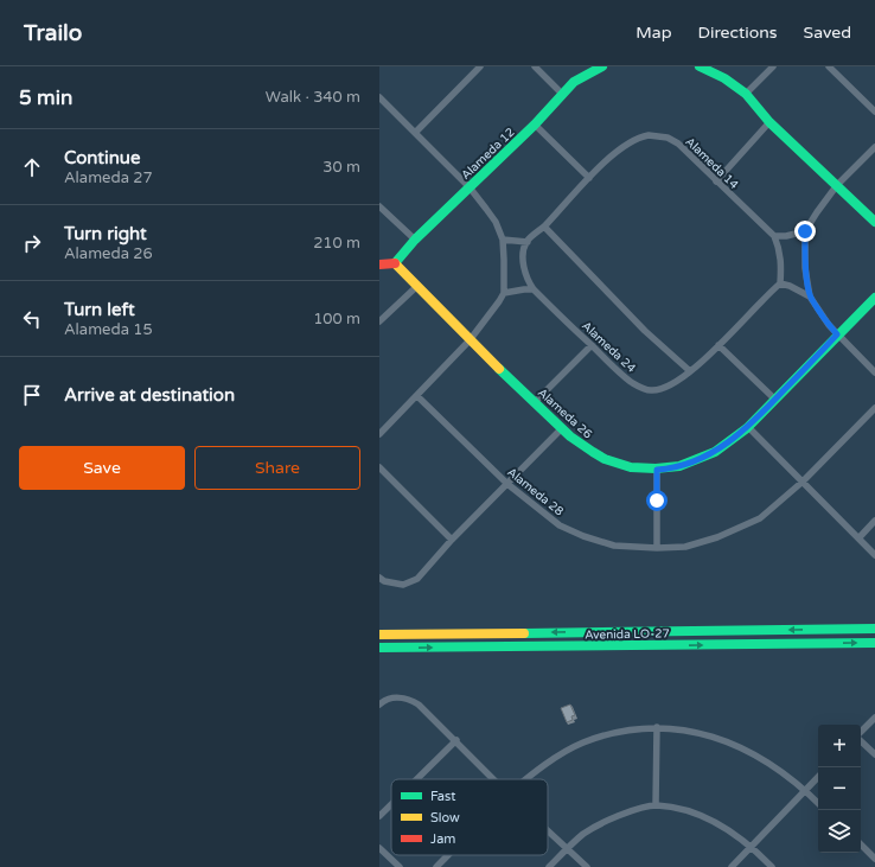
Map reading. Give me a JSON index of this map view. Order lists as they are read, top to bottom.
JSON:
{
  "streets": {
    "street": [
      "Alameda 12",
      "Alameda 14",
      "Alameda 24",
      "Alameda 26",
      "Alameda 28",
      "Avenida LO-27"
    ]
  },
  "crossings": [
    ["Alameda 12", "Alameda 26"],
    ["Alameda 14", "Alameda 24"]
  ],
  "legend": ["Fast", "Slow", "Jam"],
  "page": {
    "header": "Trailo",
    "nav": ["Map", "Directions", "Saved"],
    "heading": ["5 min", "Walk · 340 m"],
    "list": [
      ["Continue", "Alameda 27", "30 m"],
      ["Turn right", "Alameda 26", "210 m"],
      ["Turn left", "Alameda 15", "100 m"],
      "Arrive at destination"
    ],
    "buttons": ["Save", "Share"],
    "map_buttons": ["+", "−"]
  }
}
